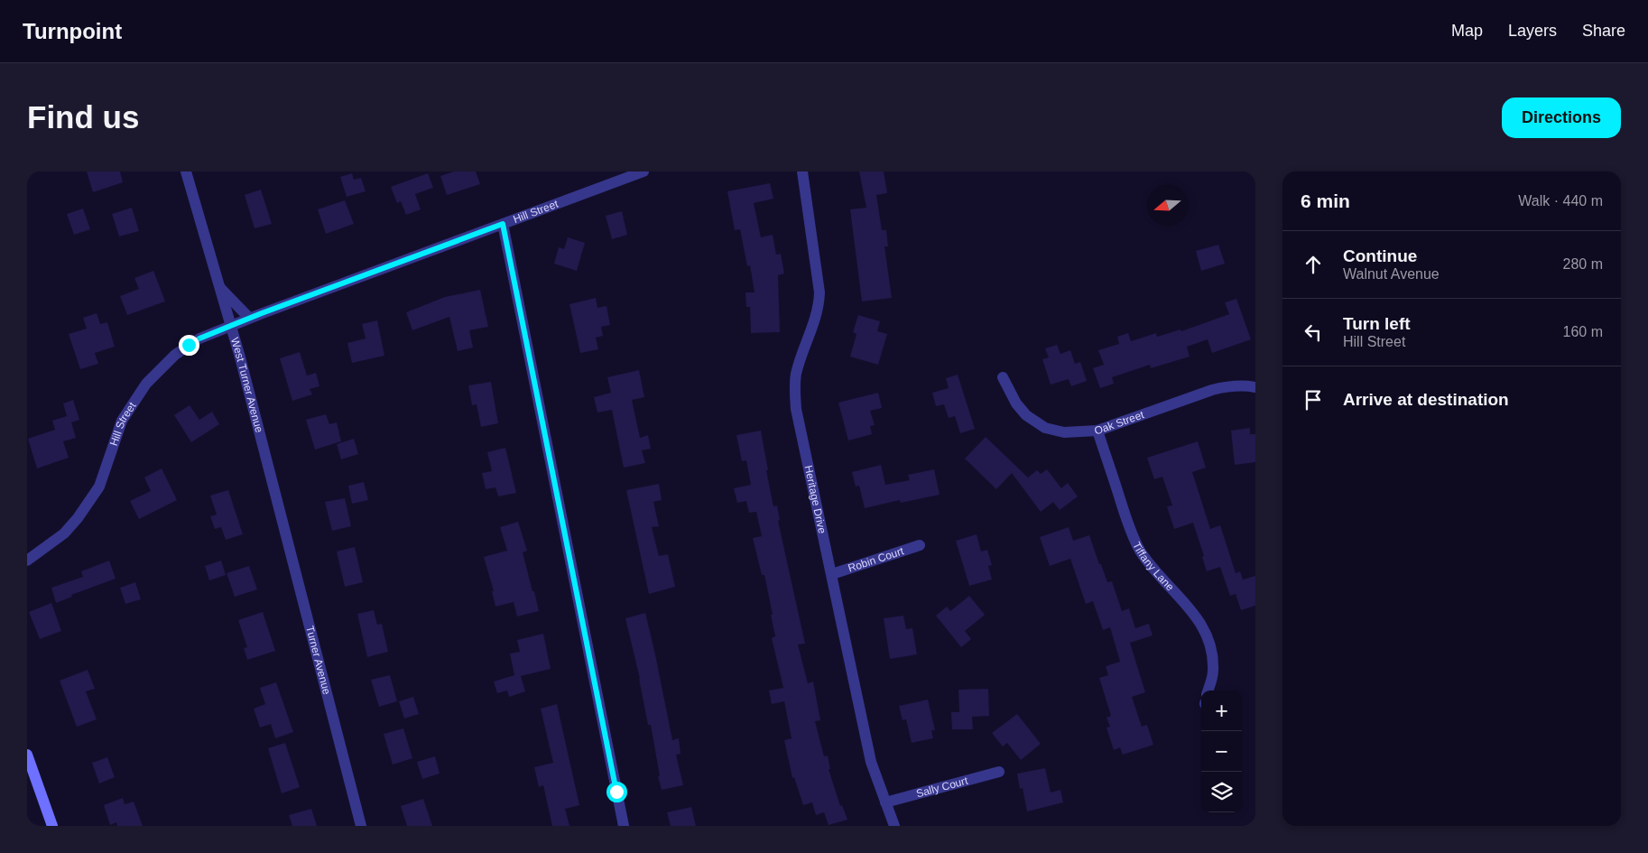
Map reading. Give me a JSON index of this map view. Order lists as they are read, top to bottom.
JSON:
{
  "streets": {
    "street": [
      "Hill Street",
      "West Turner Avenue",
      "Oak Street",
      "Heritage Drive",
      "Robin Court",
      "Tiffany Lane",
      "Turner Avenue",
      "Sally Court"
    ]
  },
  "crossings": [
    ["Hill Street", "West Turner Avenue"],
    ["West Turner Avenue", "Turner Avenue"],
    ["Oak Street", "Tiffany Lane"],
    ["Heritage Drive", "Robin Court"],
    ["Heritage Drive", "Sally Court"]
  ],
  "north": "left",
  "page": {
    "header": "Turnpoint",
    "nav": ["Map", "Layers", "Share"],
    "buttons": "Directions",
    "title": "Find us",
    "heading": ["6 min", "Walk · 440 m"],
    "list": [
      ["Continue", "Walnut Avenue", "280 m"],
      ["Turn left", "Hill Street", "160 m"],
      "Arrive at destination"
    ],
    "map_buttons": ["+", "−"]
  }
}
